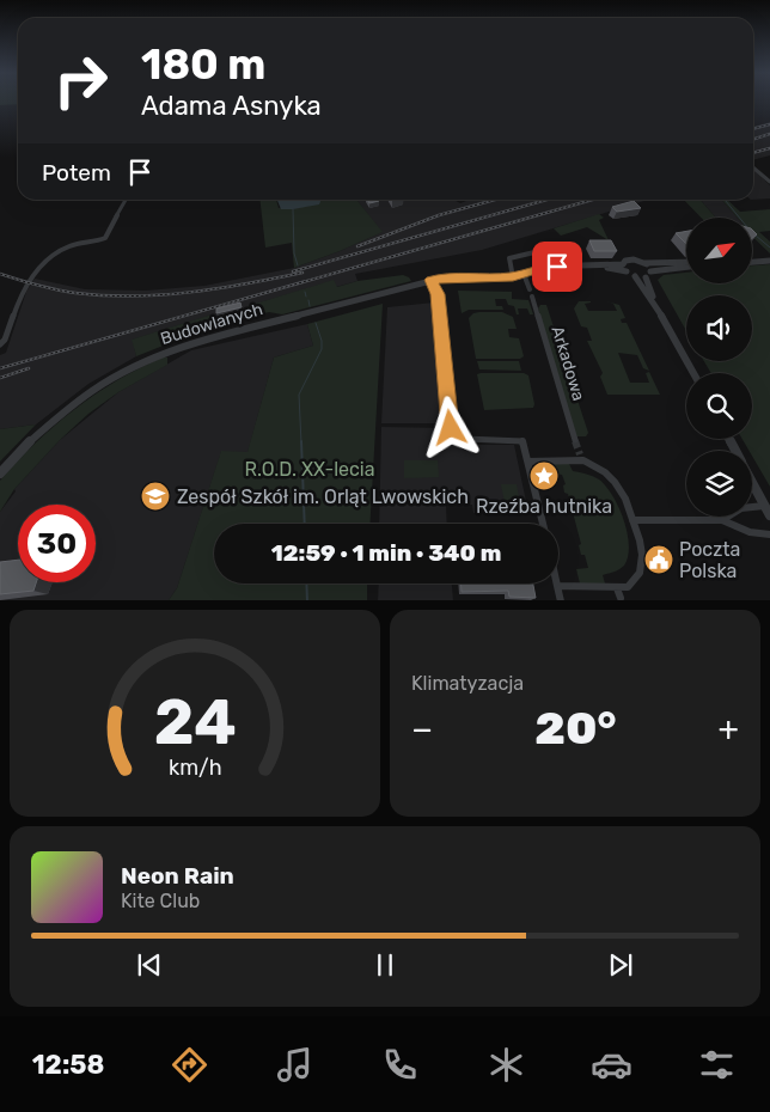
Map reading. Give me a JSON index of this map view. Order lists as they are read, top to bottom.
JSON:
{
  "streets": {
    "street": ["Budowlanych", "Arkadowa"]
  },
  "parks": ["R.O.D. XX-lecia"],
  "places": {
    "place": ["Rzeźba hutnika"],
    "school or university": ["Zespół Szkół im. Orląt Lwowskich"],
    "public building": ["Poczta Polska"]
  },
  "north": "top right",
  "page": {
    "turn": ["180 m", "Adama Asnyka"],
    "then": "Potem",
    "limit": "30",
    "trip": "12:59 · 1 min · 340 m",
    "tile": "Klimatyzacja",
    "heat": ["−", "20°", "+"],
    "song": ["Neon Rain", "Kite Club"],
    "tabs": "12:58",
    "gauge": ["24", "km/h"]
  }
}
